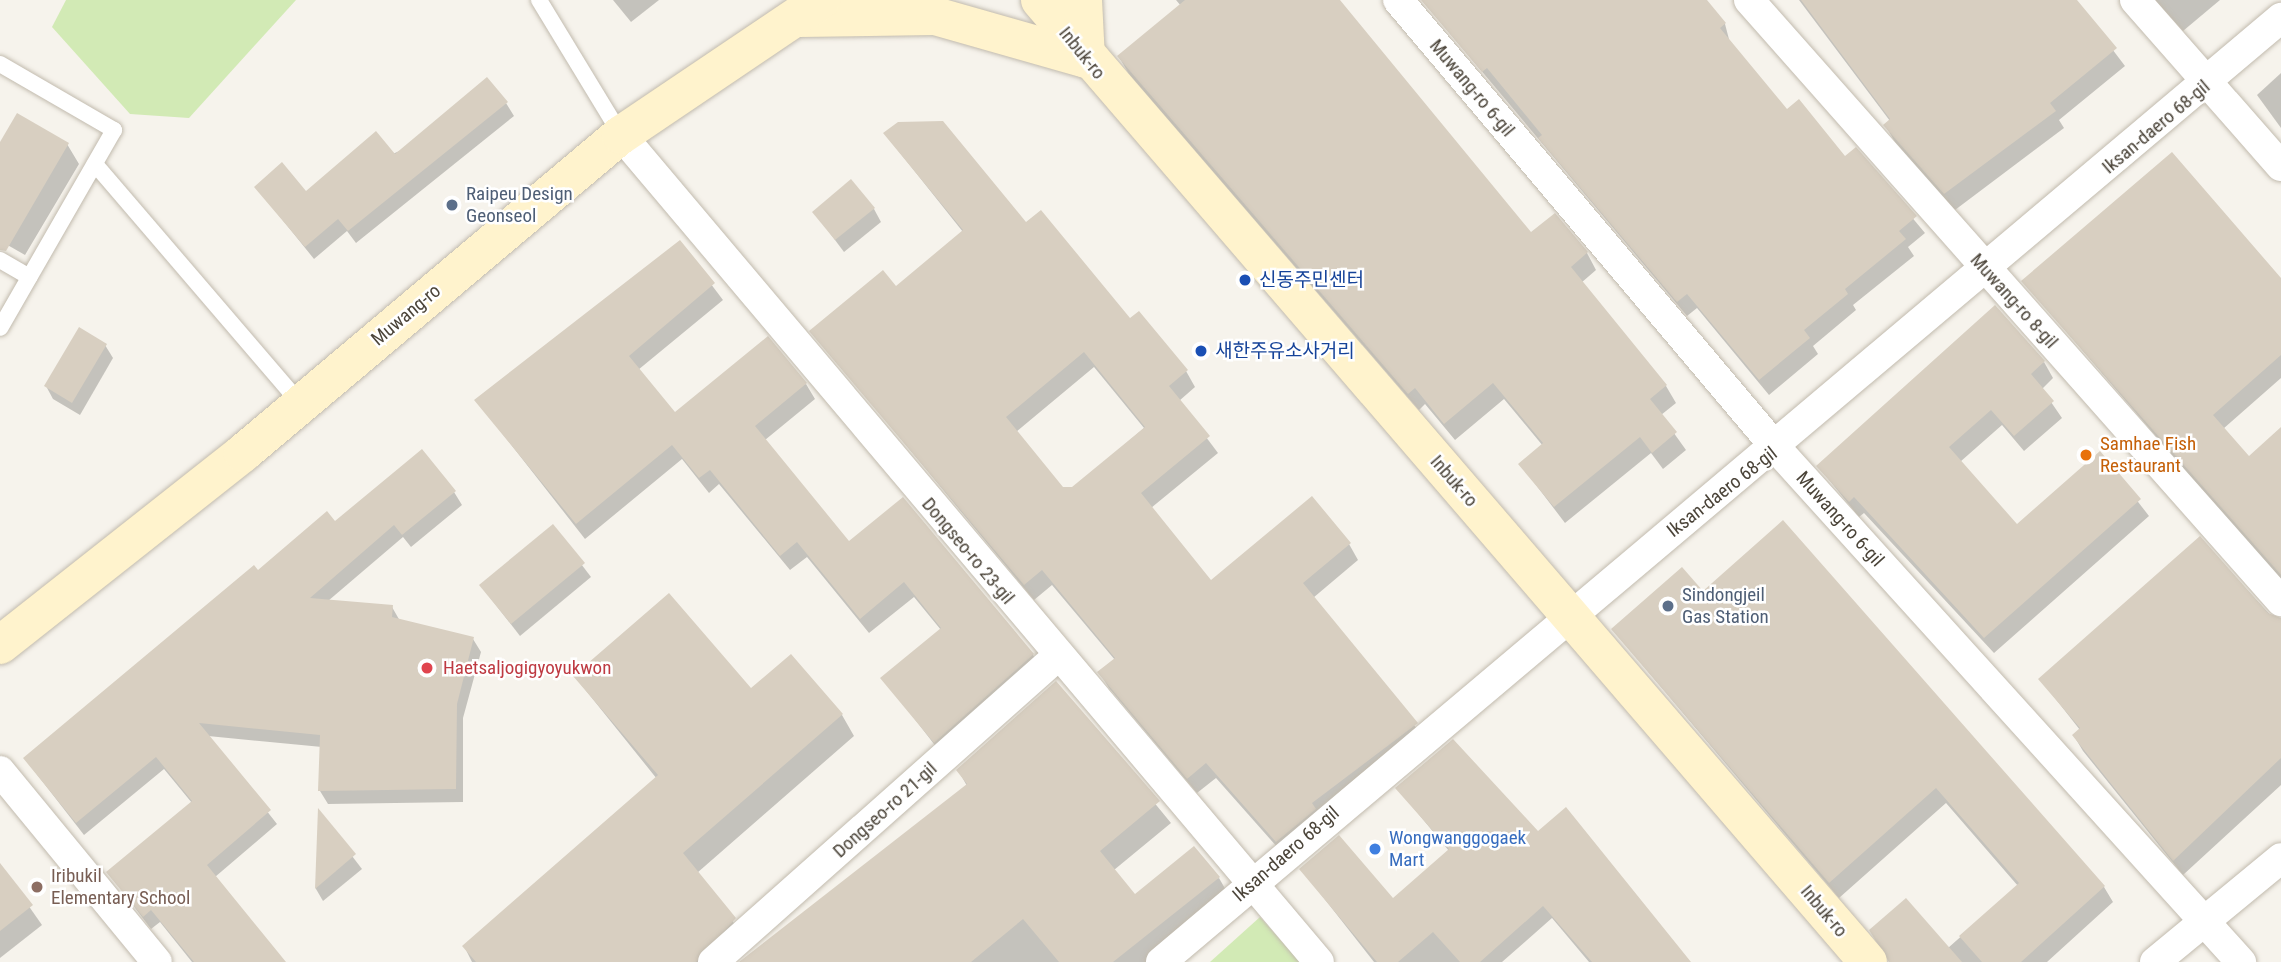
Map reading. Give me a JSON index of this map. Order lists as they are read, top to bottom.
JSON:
{
  "streets": {
    "street": [
      "Inbuk-ro",
      "Muwang-ro 6-gil",
      "Iksan-daero 68-gil",
      "Muwang-ro 8-gil",
      "Muwang-ro",
      "Dongseo-ro 23-gil",
      "Dongseo-ro 21-gil"
    ]
  },
  "crossings": [
    ["Inbuk-ro", "Iksan-daero 68-gil"],
    ["Muwang-ro 6-gil", "Iksan-daero 68-gil"],
    ["Iksan-daero 68-gil", "Muwang-ro 8-gil"],
    ["Iksan-daero 68-gil", "Dongseo-ro 23-gil"],
    ["Muwang-ro", "Dongseo-ro 23-gil"],
    ["Dongseo-ro 23-gil", "Dongseo-ro 21-gil"]
  ],
  "places": [
    "Raipeu Design Geonseol",
    "신동주민센터",
    "새한주유소사거리",
    "Samhae Fish Restaurant",
    "Sindongjeil Gas Station",
    "Haetsaljogigyoyukwon",
    "Wongwanggogaek Mart",
    "Iribukil Elementary School"
  ]
}
